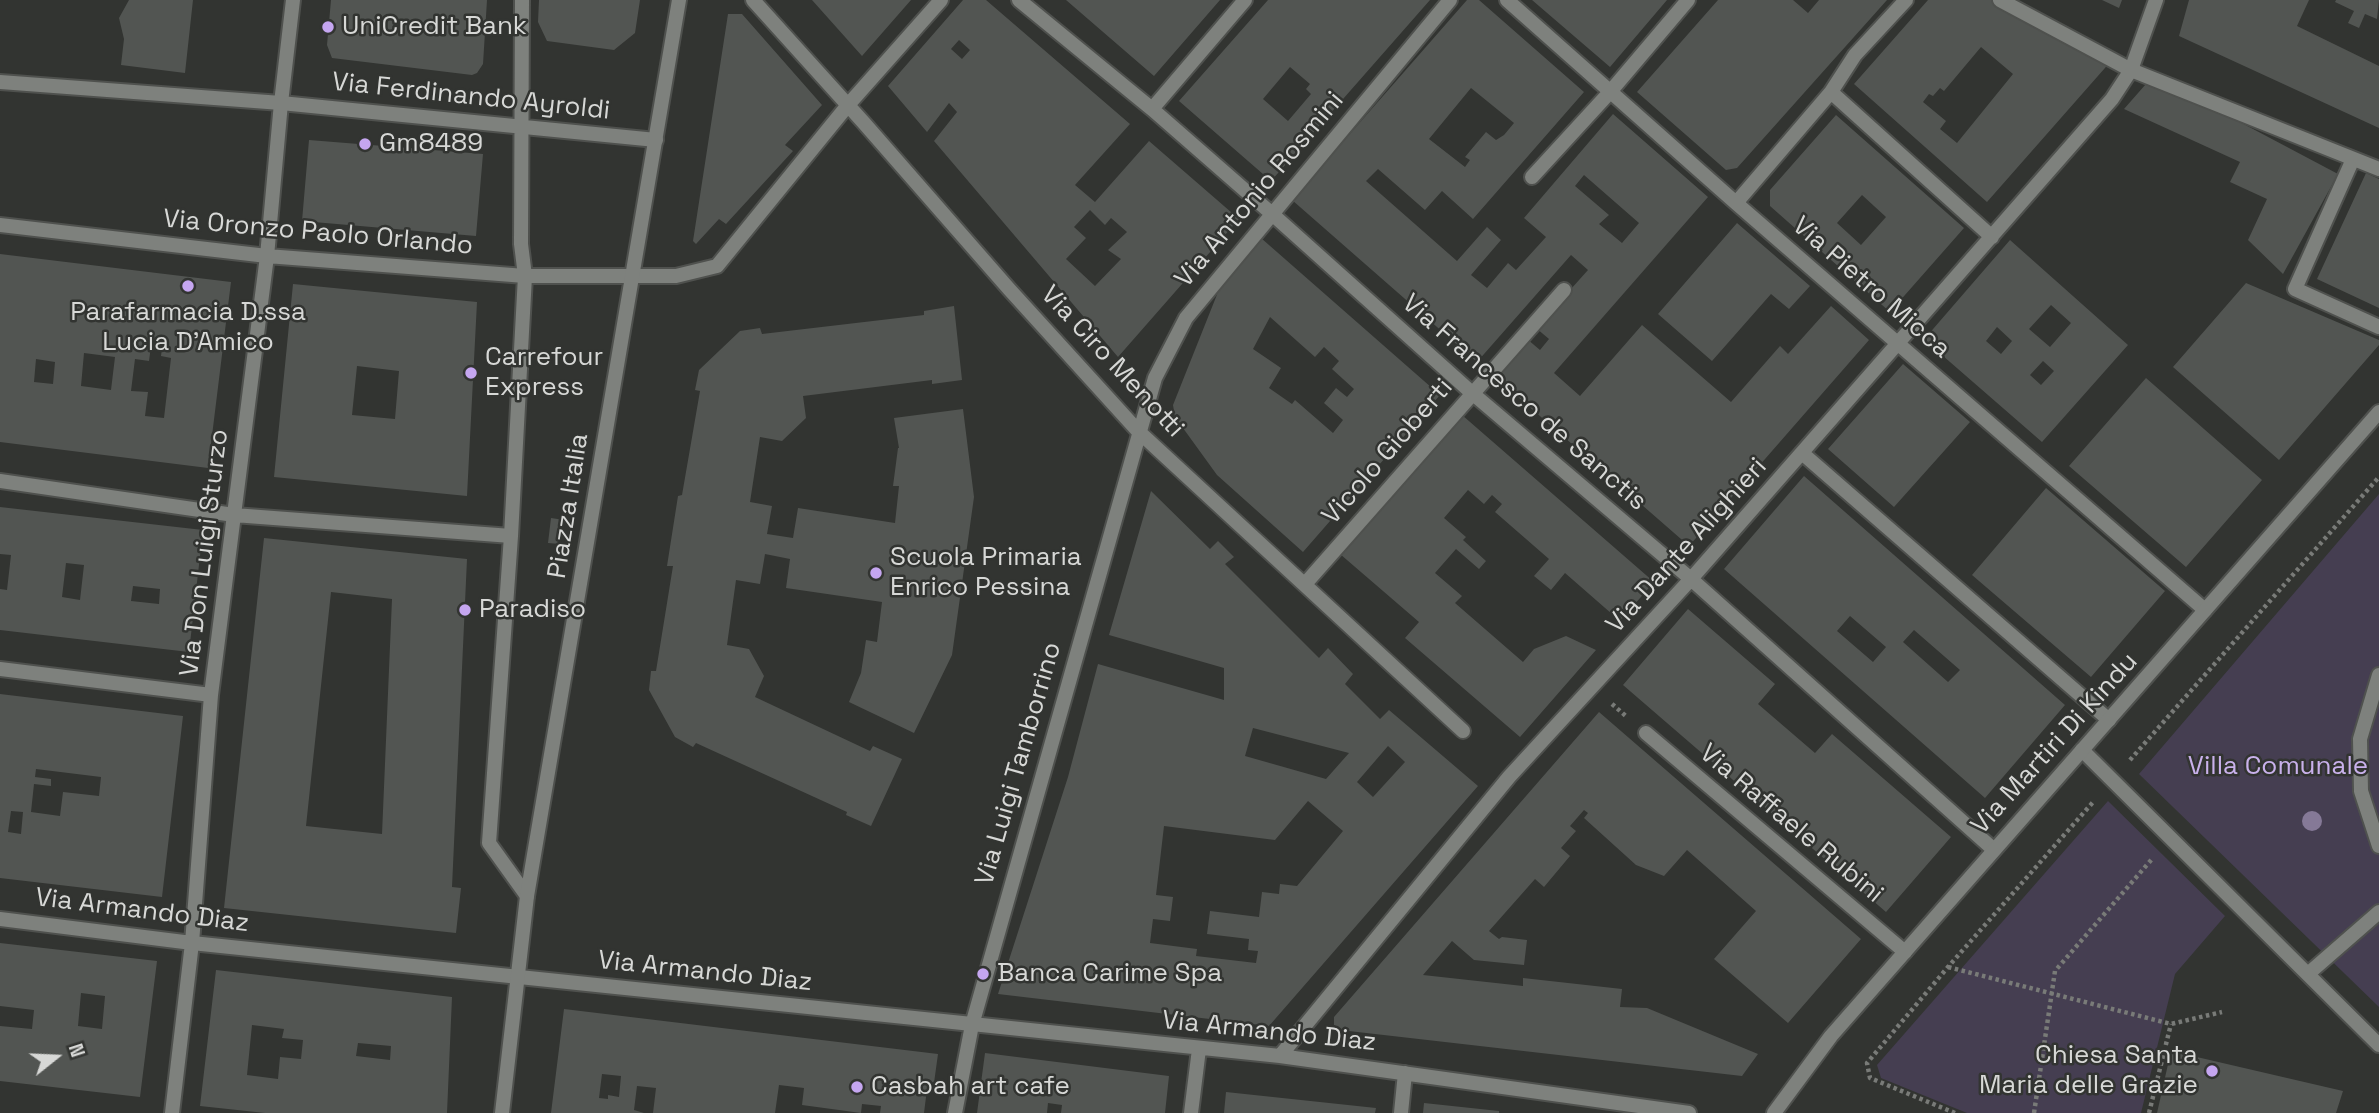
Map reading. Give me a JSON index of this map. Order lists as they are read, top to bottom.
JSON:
{
  "streets": {
    "street": [
      "Via Ferdinando Ayroldi",
      "Via Antonio Rosmini",
      "Via Oronzo Paolo Orlando",
      "Via Pietro Micca",
      "Via Ciro Menotti",
      "Via Francesco de Sanctis",
      "Vicolo Gioberti",
      "Piazza Italia",
      "Via Dante Alighieri",
      "Via Don Luigi Sturzo",
      "Via Martiri Di Kindu",
      "Via Luigi Tamborrino",
      "Via Raffaele Rubini",
      "Via Armando Diaz"
    ]
  },
  "crossings": [
    ["Via Ferdinando Ayroldi", "Piazza Italia"],
    ["Via Ferdinando Ayroldi", "Via Don Luigi Sturzo"],
    ["Via Antonio Rosmini", "Via Ciro Menotti"],
    ["Via Antonio Rosmini", "Via Francesco de Sanctis"],
    ["Via Antonio Rosmini", "Via Luigi Tamborrino"],
    ["Via Oronzo Paolo Orlando", "Via Ciro Menotti"],
    ["Via Oronzo Paolo Orlando", "Piazza Italia"],
    ["Via Oronzo Paolo Orlando", "Via Don Luigi Sturzo"],
    ["Via Pietro Micca", "Via Dante Alighieri"],
    ["Via Pietro Micca", "Via Martiri Di Kindu"],
    ["Via Ciro Menotti", "Vicolo Gioberti"],
    ["Via Ciro Menotti", "Via Luigi Tamborrino"],
    ["Via Francesco de Sanctis", "Vicolo Gioberti"],
    ["Via Francesco de Sanctis", "Via Dante Alighieri"],
    ["Via Francesco de Sanctis", "Via Martiri Di Kindu"],
    ["Piazza Italia", "Via Armando Diaz"],
    ["Via Dante Alighieri", "Via Armando Diaz"],
    ["Via Don Luigi Sturzo", "Via Armando Diaz"],
    ["Via Martiri Di Kindu", "Via Raffaele Rubini"],
    ["Via Luigi Tamborrino", "Via Armando Diaz"]
  ],
  "parks": ["Villa Comunale"],
  "places": [
    "UniCredit Bank",
    "Gm8489",
    "Parafarmacia D.ssa Lucia D'Amico",
    "Carrefour Express",
    "Scuola Primaria Enrico Pessina",
    "Paradiso",
    "Banca Carime Spa",
    "Chiesa Santa Maria delle Grazie",
    "Casbah art cafe"
  ],
  "north": "right"
}
